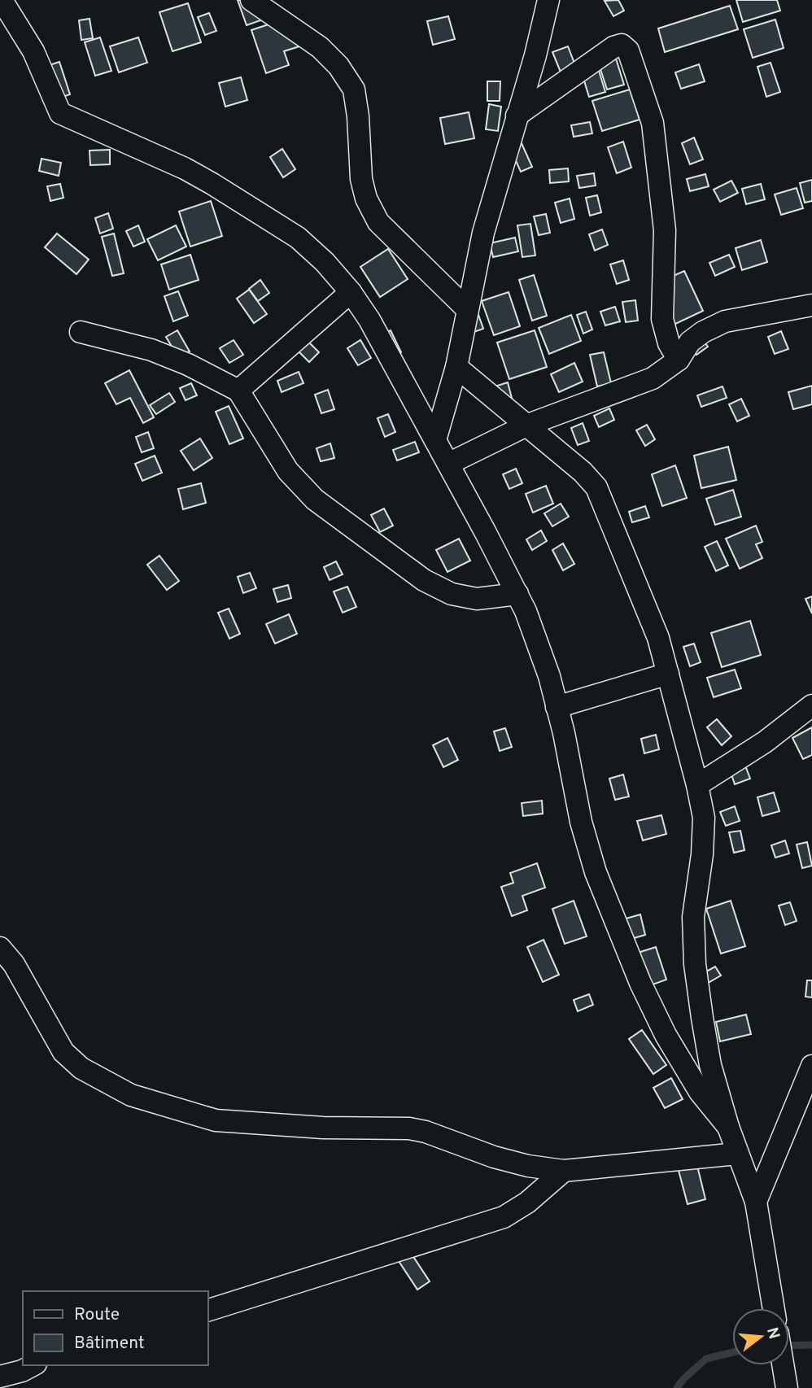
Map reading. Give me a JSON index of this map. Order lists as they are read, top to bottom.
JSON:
{
  "legend": ["Route", "Bâtiment"],
  "north": "right"
}
